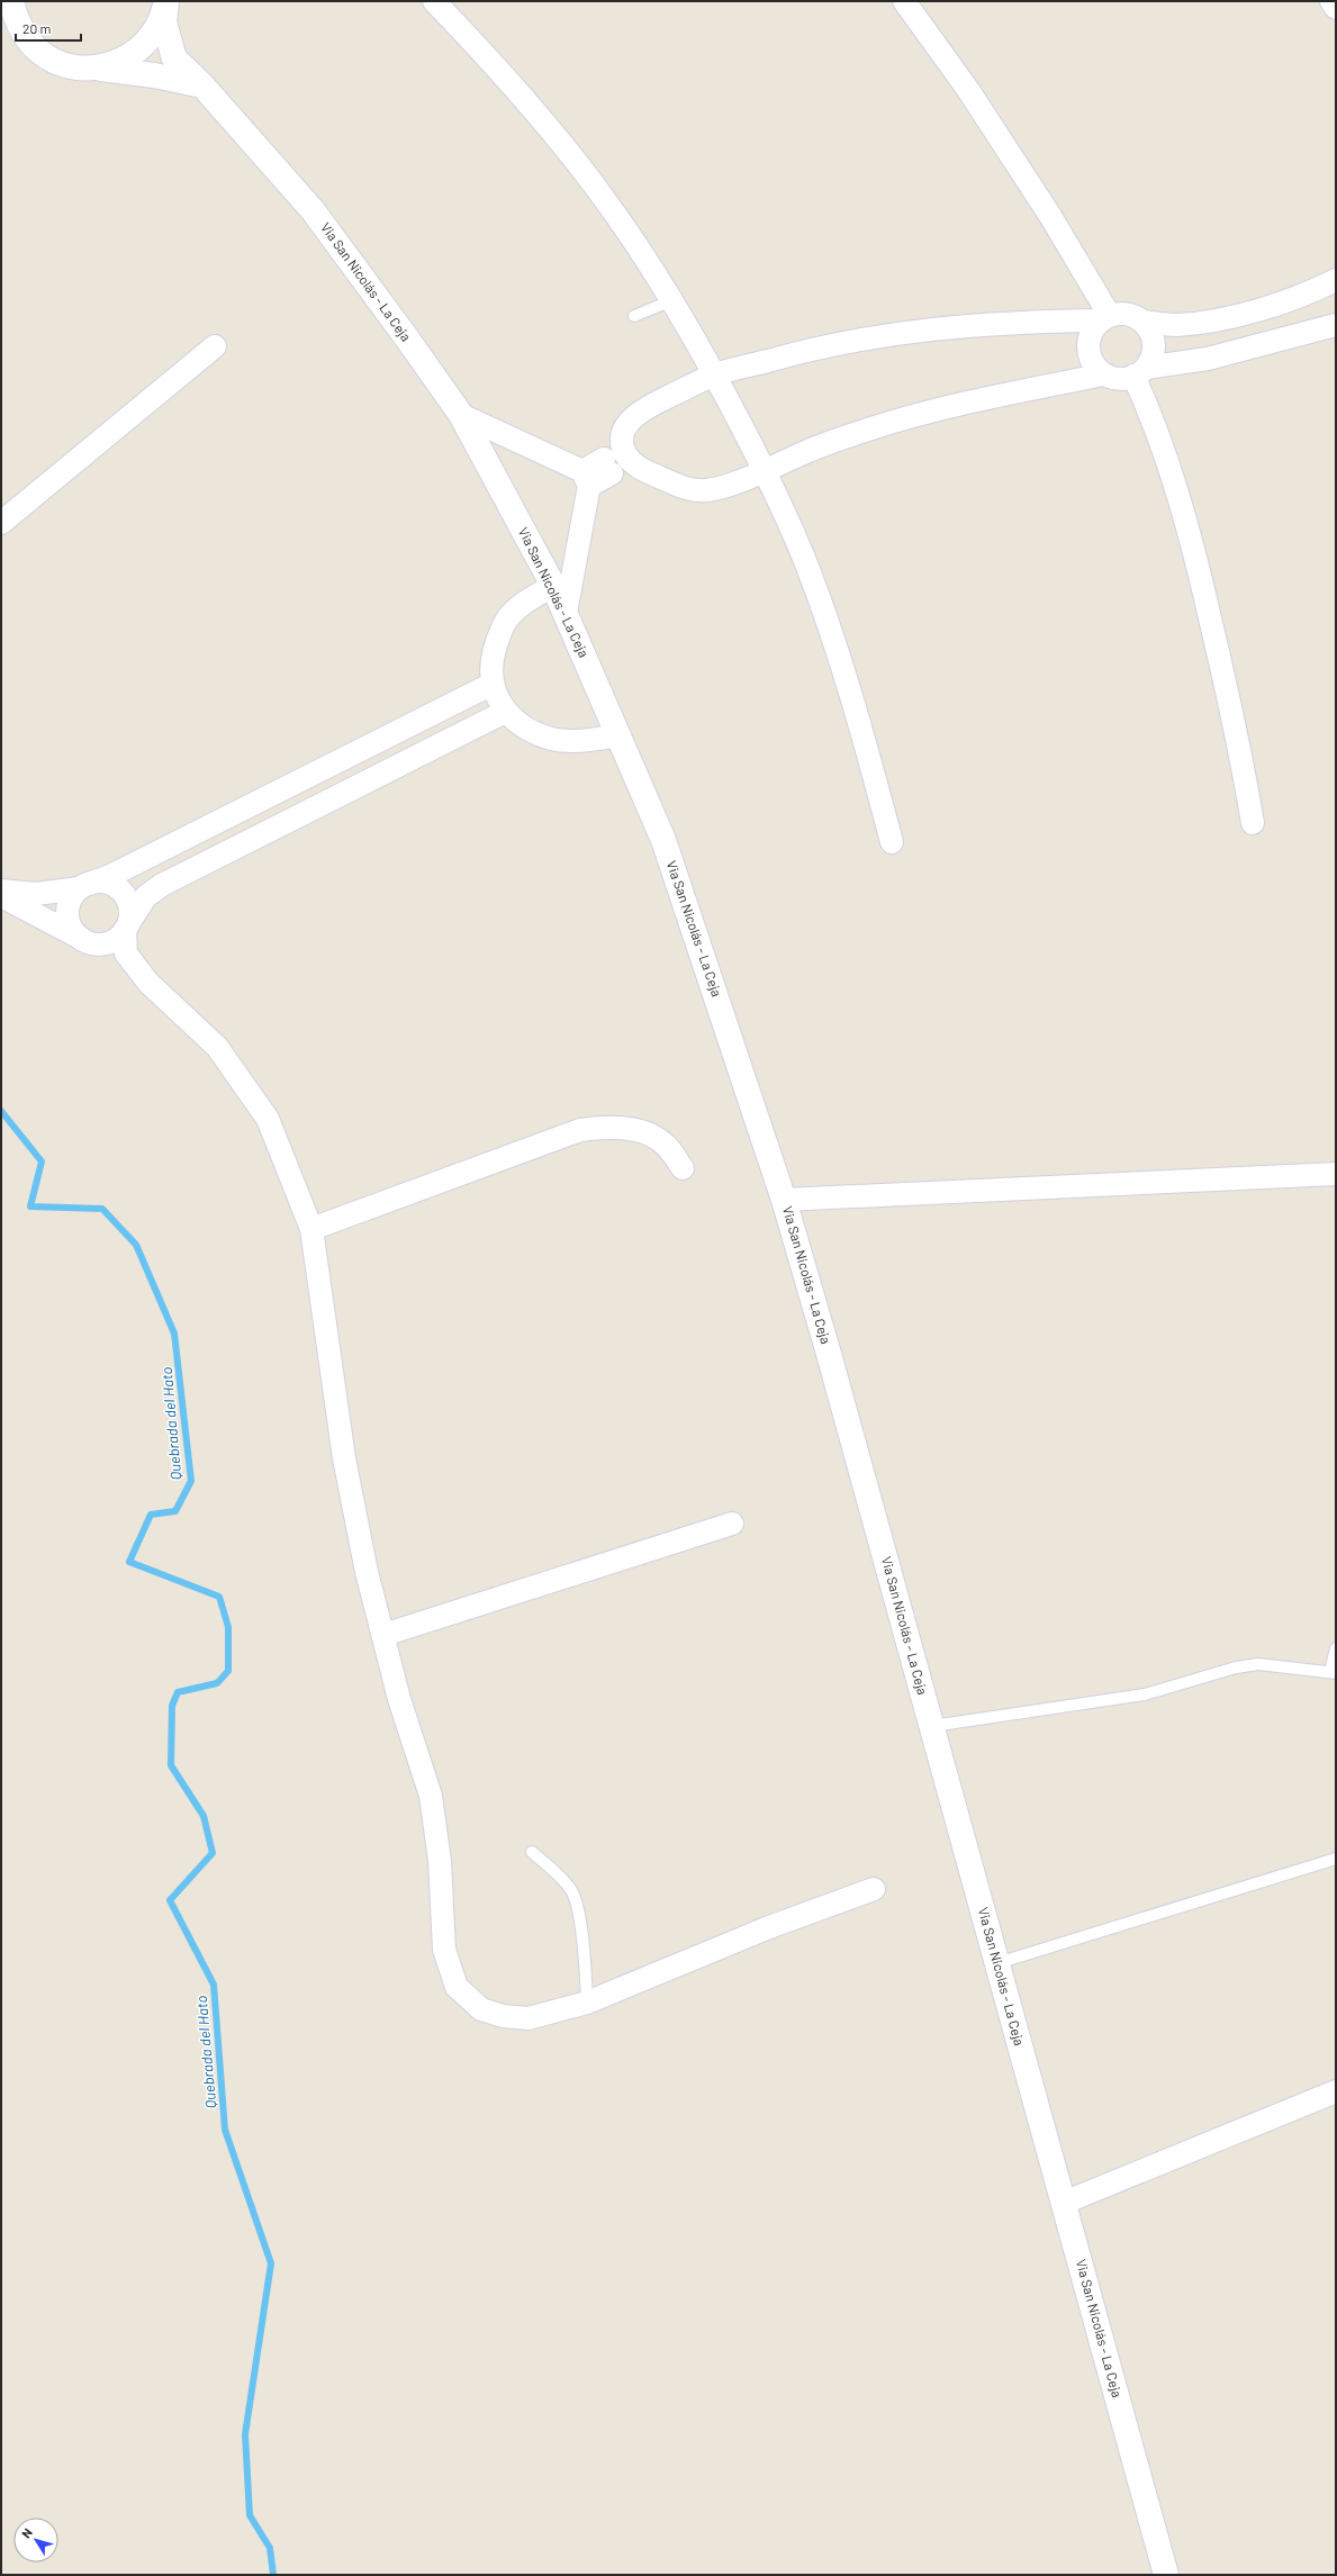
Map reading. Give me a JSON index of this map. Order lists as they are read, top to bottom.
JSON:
{
  "streets": {
    "street": ["Via San Nicolás - La Ceja"]
  },
  "water": ["Quebrada del Hato"],
  "scale_bar": "20 m",
  "north": "top left"
}
